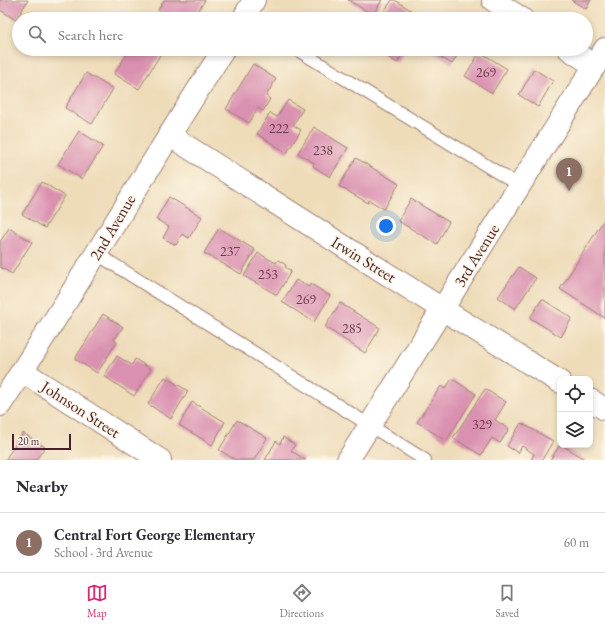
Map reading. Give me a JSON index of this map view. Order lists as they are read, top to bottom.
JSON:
{
  "streets": {
    "street": [
      "2nd Avenue",
      "3rd Avenue",
      "Irwin Street",
      "Johnson Street"
    ]
  },
  "crossings": [
    ["2nd Avenue", "Irwin Street"],
    ["2nd Avenue", "Johnson Street"],
    ["3rd Avenue", "Irwin Street"]
  ],
  "house_numbers": [
    "269",
    "222",
    "238",
    "237",
    "253",
    "269",
    "285",
    "329"
  ],
  "scale_bar": "20 m",
  "page": {
    "search": "Search here",
    "pins": "1",
    "scale": "20 m",
    "heading": "Nearby",
    "list": [
      {
        "mark": "1",
        "name": "Central Fort George Elementary",
        "note": "School · 3rd Avenue",
        "value": "60 m"
      }
    ],
    "nav": ["Map", "Directions", "Saved"]
  }
}
